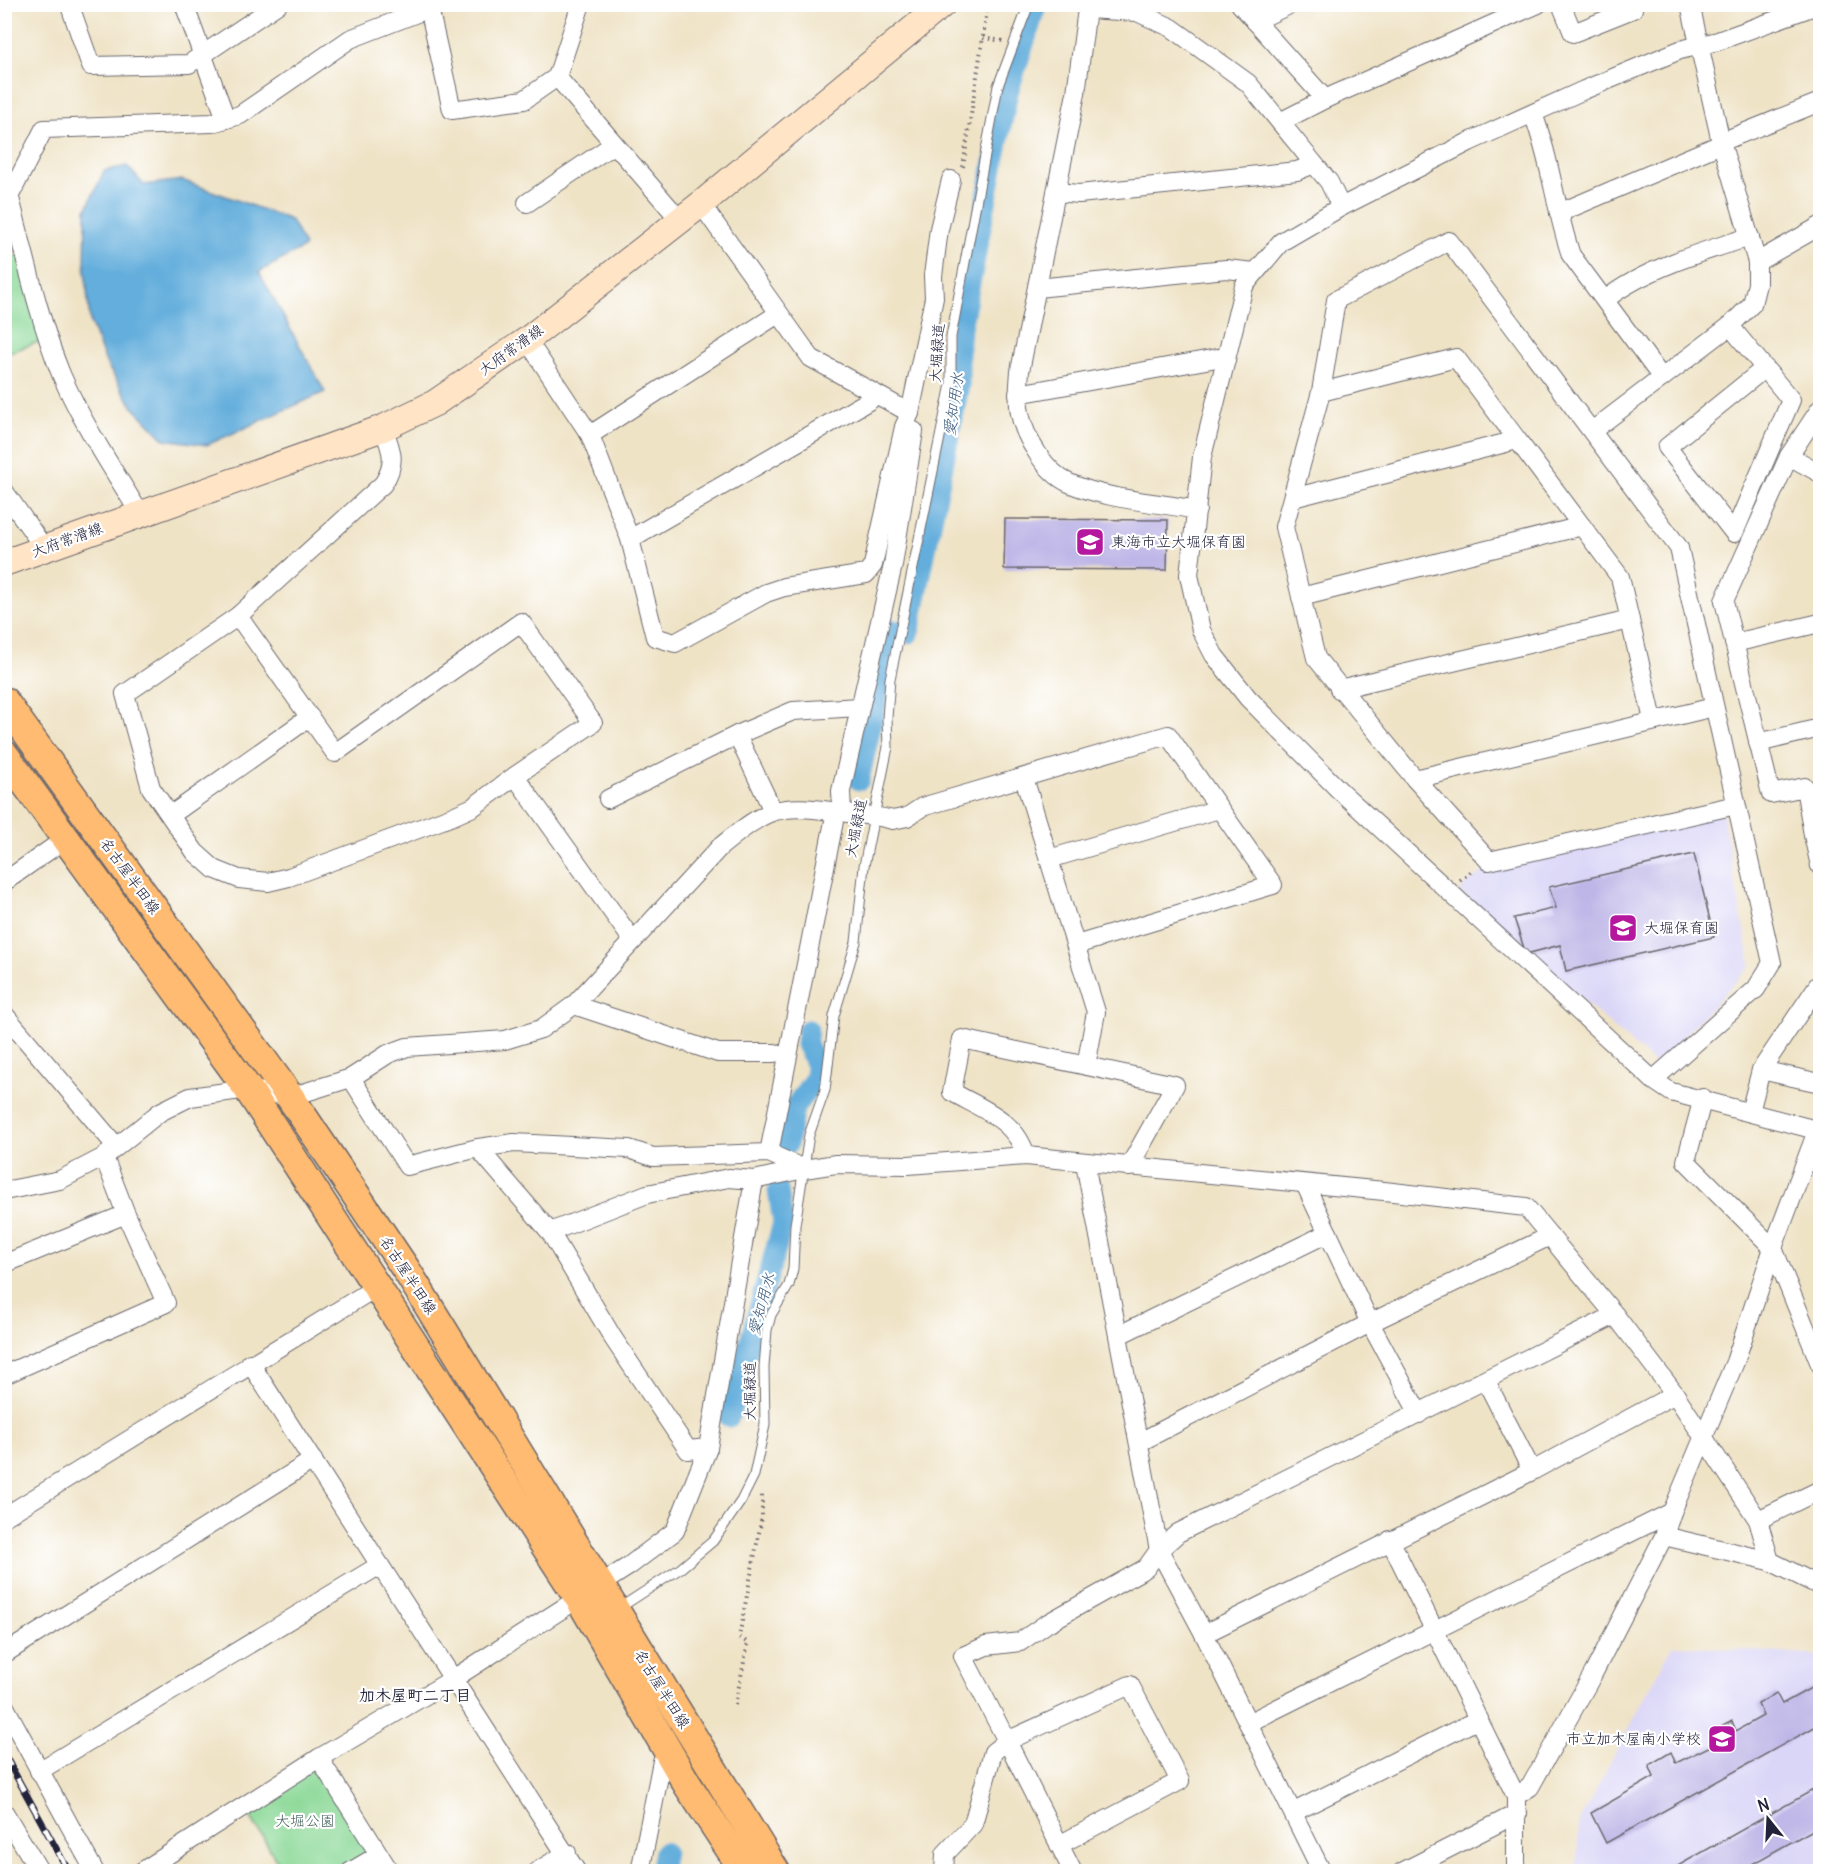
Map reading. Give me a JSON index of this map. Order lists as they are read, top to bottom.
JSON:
{
  "streets": {
    "main road": ["大府常滑線", "名古屋半田線"],
    "lane": ["大堀緑道"]
  },
  "districts": ["加木屋町二丁目"],
  "water": ["愛知用水"],
  "parks": ["大堀公園"],
  "places": {
    "school or university": ["東海市立大堀保育園", "大堀保育園", "市立加木屋南小学校"]
  },
  "north": "top"
}
